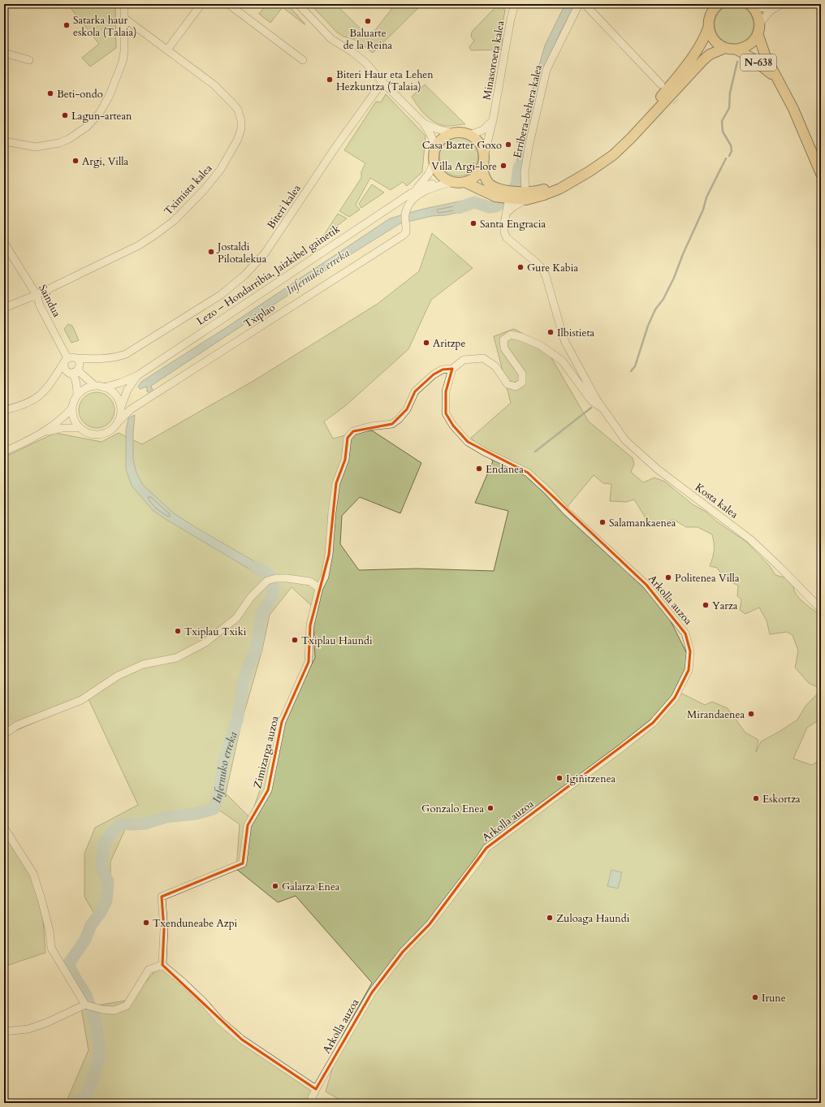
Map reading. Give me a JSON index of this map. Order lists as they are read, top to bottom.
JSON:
{
  "streets": {
    "main road": ["N-638"],
    "street": [
      "Minasoroeta kalea",
      "Erribera-behera kalea",
      "Tximista kalea",
      "Biteri kalea",
      "Lezo – Hondarribia, Jaizkibel gainetik",
      "Saindua",
      "Txiplao",
      "Kosta kalea",
      "Arkolla auzoa",
      "Zimizarga auzoa"
    ]
  },
  "crossings": [
    ["Minasoroeta kalea", "Txiplao"],
    ["Erribera-behera kalea", "Kosta kalea"],
    ["Tximista kalea", "Saindua"],
    ["Biteri kalea", "Saindua"],
    ["Lezo – Hondarribia, Jaizkibel gainetik", "Txiplao"],
    ["Arkolla auzoa", "Zimizarga auzoa"]
  ],
  "water": ["Infernuko erreka"],
  "places": [
    "Baluarte de la Reina",
    "Satarka haur eskola (Talaia)",
    "Biteri Haur eta Lehen Hezkuntza (Talaia)",
    "Beti-ondo",
    "Lagun-artean",
    "Casa Bazter Goxo",
    "Argi, Villa",
    "Villa Argi-lore",
    "Santa Engracia",
    "Jostaldi Pilotalekua",
    "Gure Kabia",
    "Ilbistieta",
    "Aritzpe",
    "Endanea",
    "Salamankaenea",
    "Politenea Villa",
    "Yarza",
    "Txiplau Txiki",
    "Txiplau Haundi",
    "Mirandaenea",
    "Igiñitzenea",
    "Eskortza",
    "Gonzalo Enea",
    "Galarza Enea",
    "Zuloaga Haundi",
    "Txenduneabe Azpi",
    "Irune"
  ]
}
